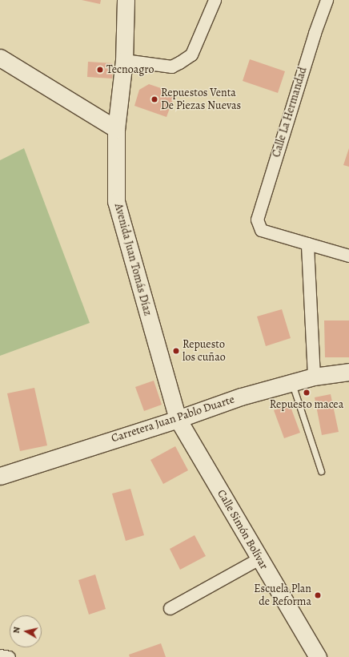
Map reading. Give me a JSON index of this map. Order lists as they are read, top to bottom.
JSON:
{
  "streets": {
    "street": [
      "Calle La Hermandad",
      "Avenida Juan Tomás Díaz",
      "Carretera Juan Pablo Duarte",
      "Calle Simón Bolívar"
    ]
  },
  "crossings": [
    ["Avenida Juan Tomás Díaz", "Carretera Juan Pablo Duarte"],
    ["Avenida Juan Tomás Díaz", "Calle Simón Bolívar"],
    ["Carretera Juan Pablo Duarte", "Calle Simón Bolívar"]
  ],
  "places": [
    "Tecnoagro",
    "Repuestos Venta De Piezas Nuevas",
    "Repuesto los cuñao",
    "Repuesto macea",
    "Escuela Plan de Reforma"
  ],
  "north": "left"
}
